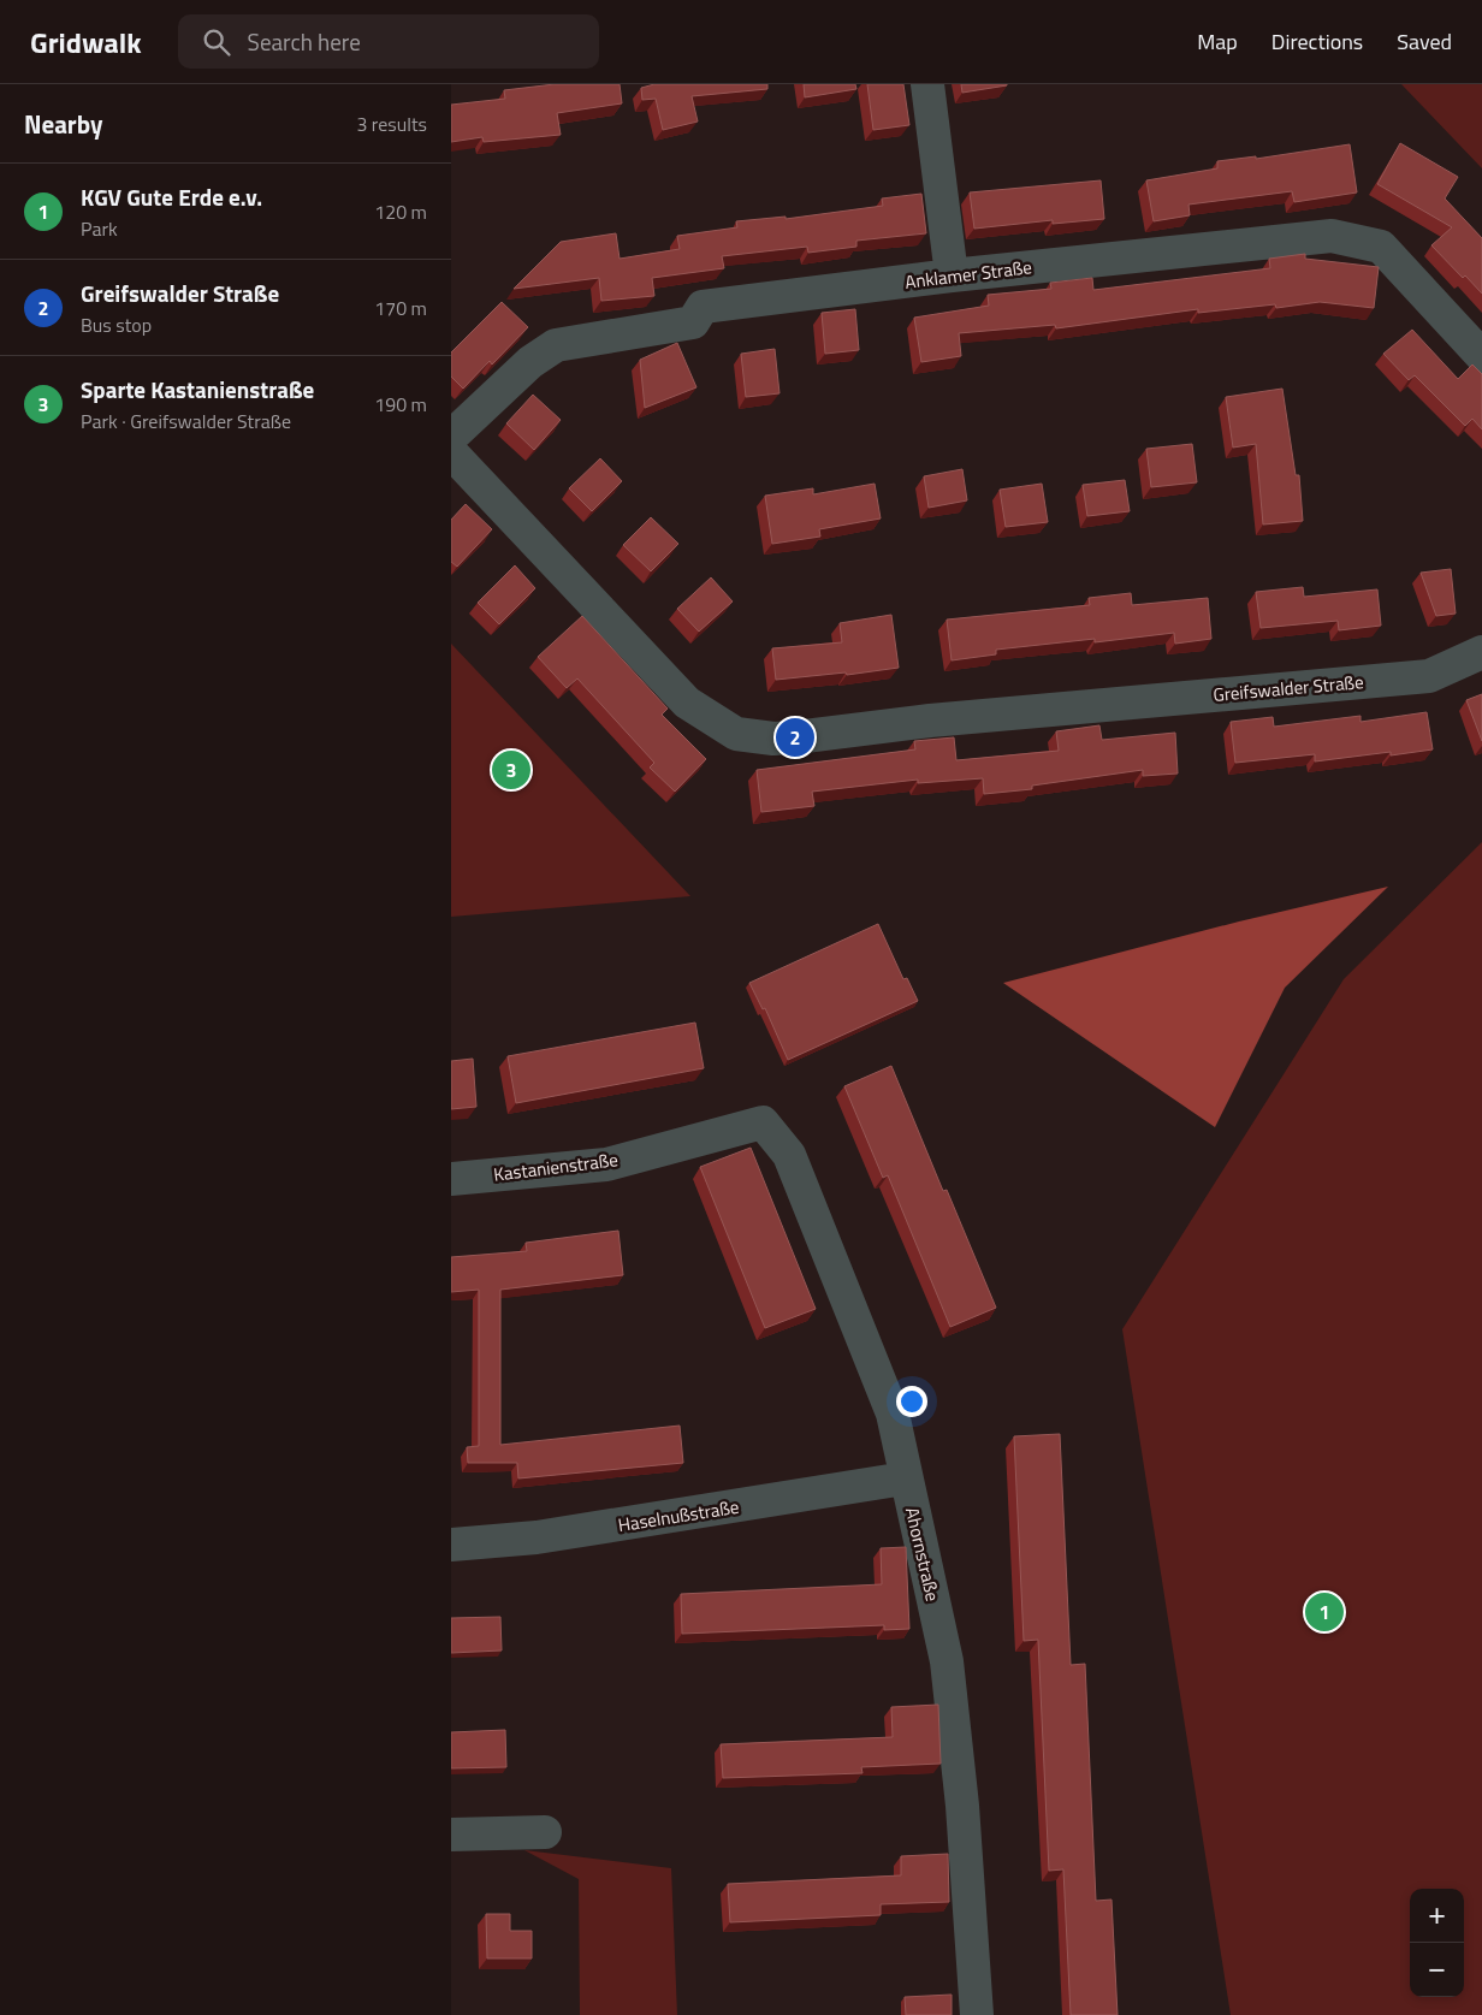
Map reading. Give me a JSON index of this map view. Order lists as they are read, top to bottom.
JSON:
{
  "streets": {
    "street": [
      "Anklamer Straße",
      "Greifswalder Straße",
      "Kastanienstraße",
      "Haselnußstraße",
      "Ahornstraße"
    ]
  },
  "crossings": [
    ["Kastanienstraße", "Ahornstraße"],
    ["Haselnußstraße", "Ahornstraße"]
  ],
  "page": {
    "header": "Gridwalk",
    "search": "Search here",
    "nav": ["Map", "Directions", "Saved"],
    "heading": ["Nearby", "3 results"],
    "list": [
      {
        "mark": "1",
        "name": "KGV Gute Erde e.v.",
        "note": "Park",
        "value": "120 m"
      },
      {
        "mark": "2",
        "name": "Greifswalder Straße",
        "note": "Bus stop",
        "value": "170 m"
      },
      {
        "mark": "3",
        "name": "Sparte Kastanienstraße",
        "note": "Park · Greifswalder Straße",
        "value": "190 m"
      }
    ],
    "pins": ["2", "3", "1"],
    "map_buttons": ["+", "−"]
  }
}
